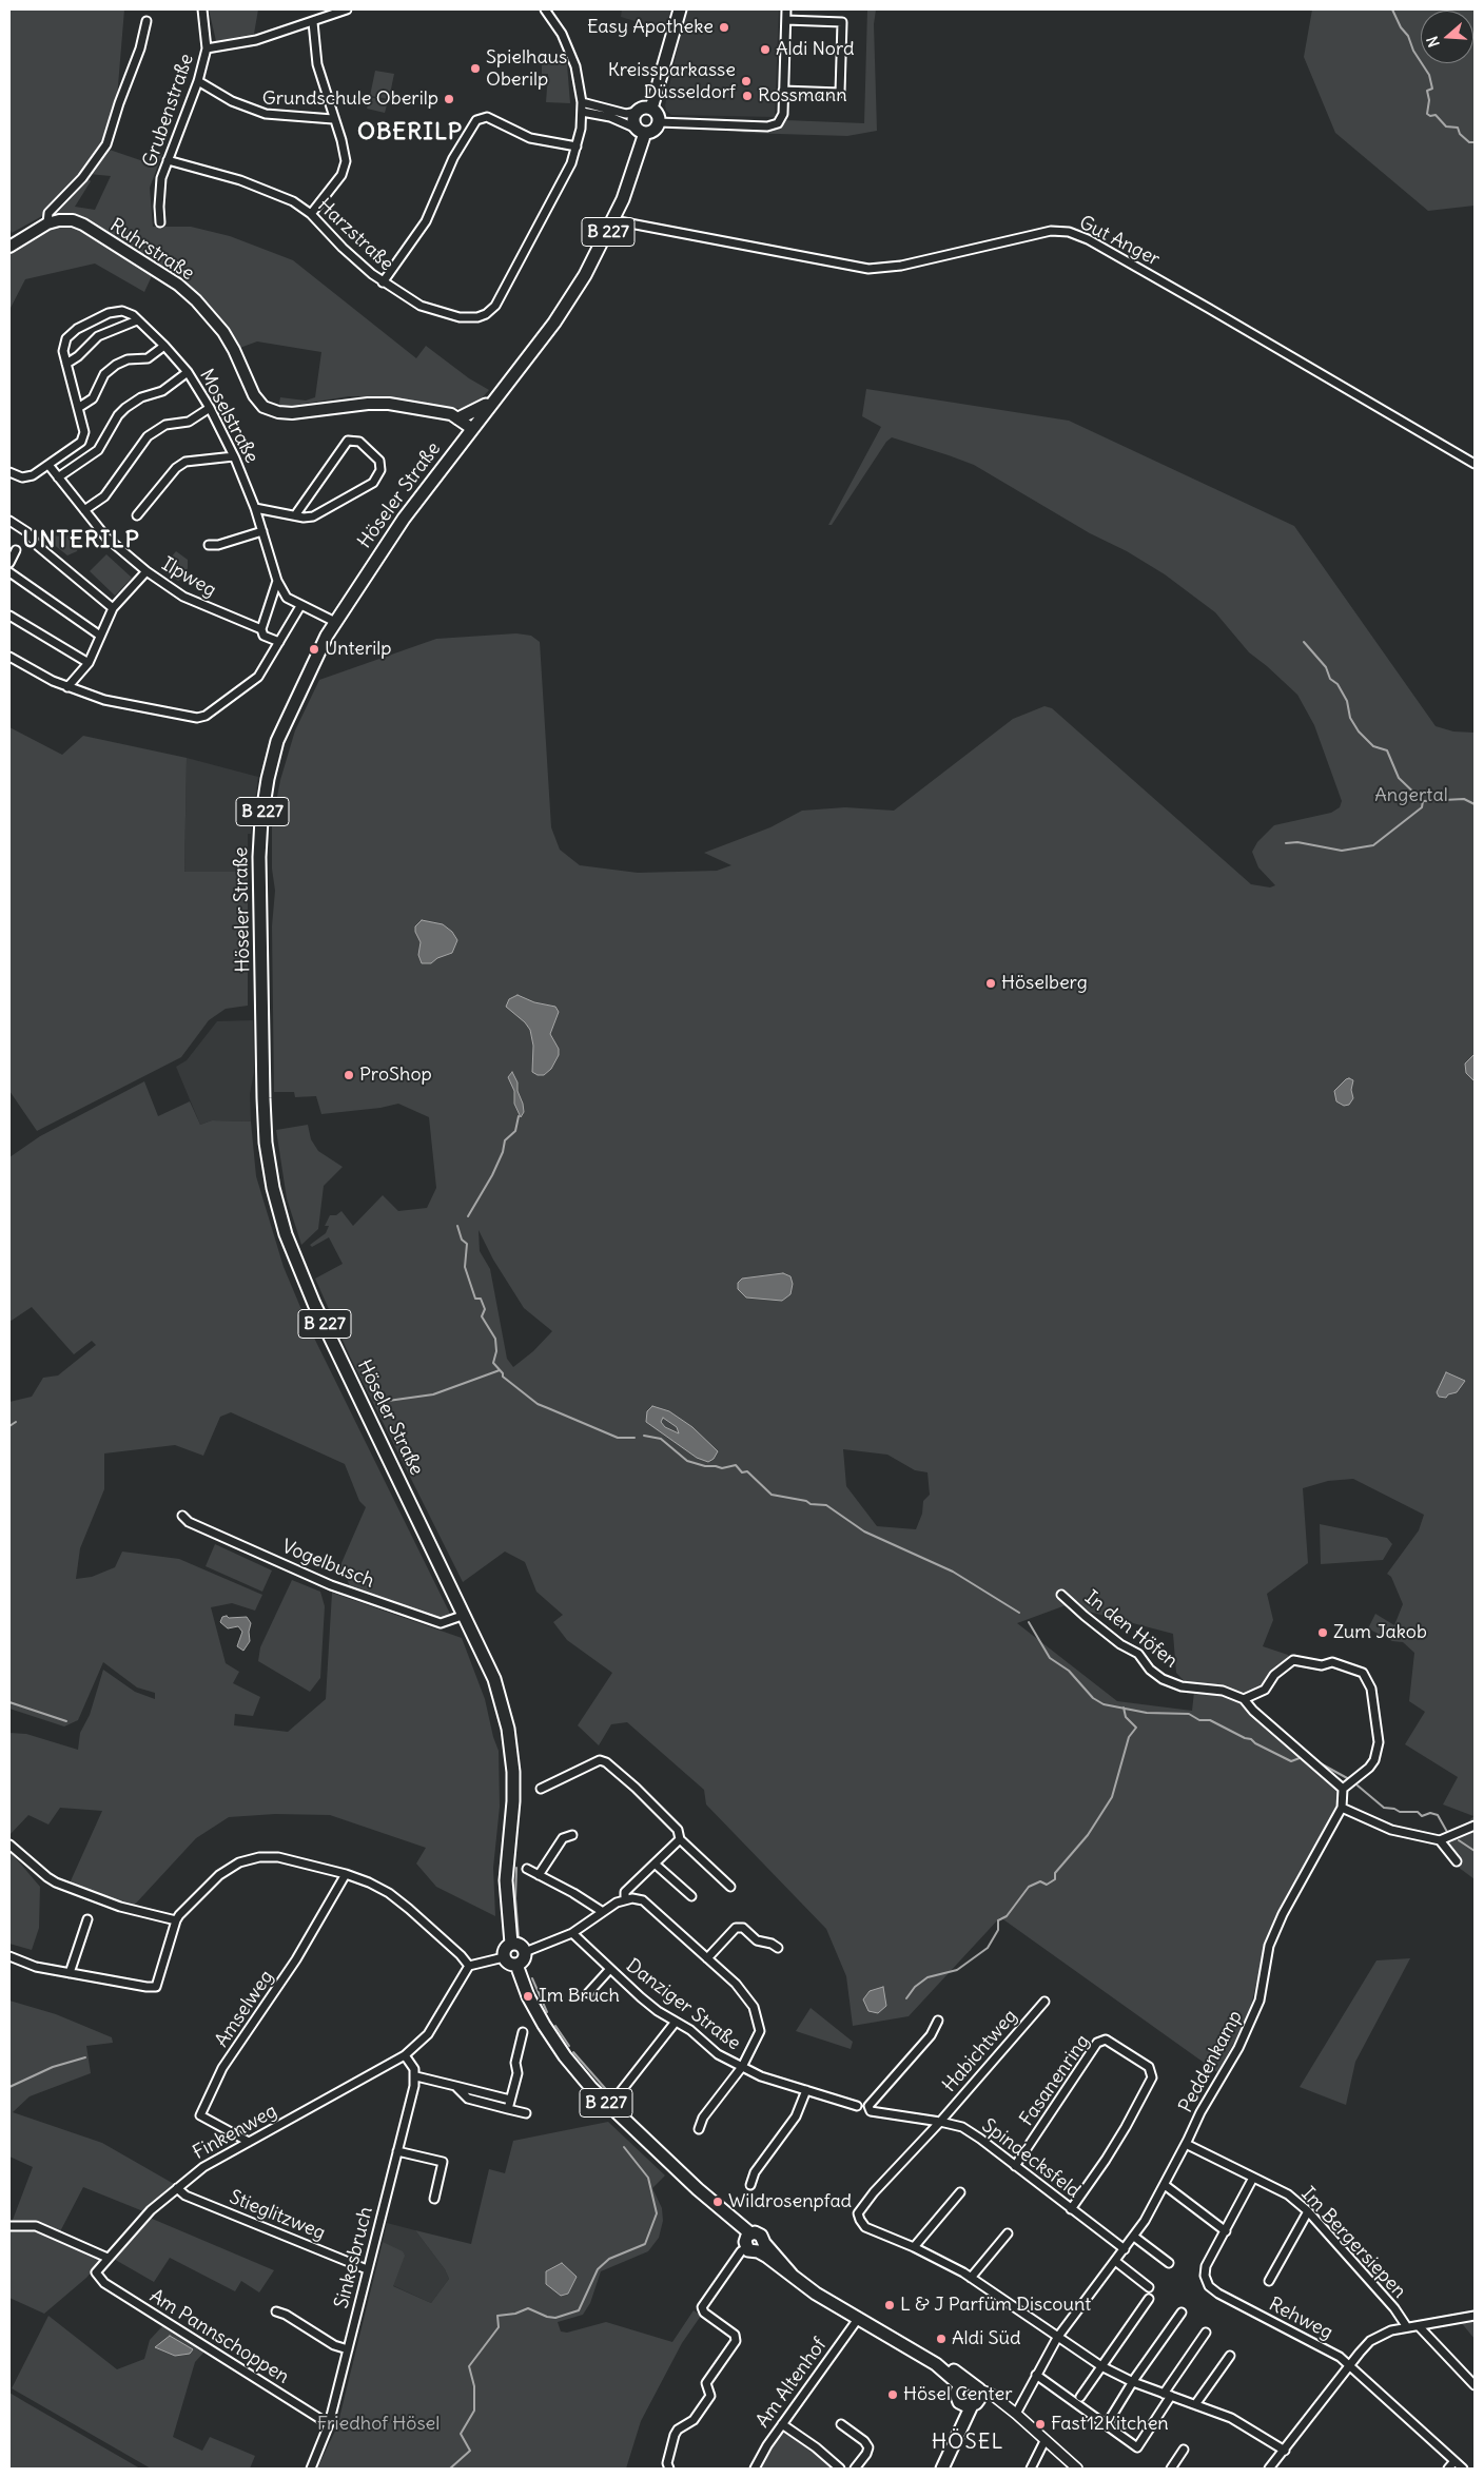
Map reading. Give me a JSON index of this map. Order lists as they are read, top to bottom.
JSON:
{
  "streets": {
    "main road": ["B 227", "Ruhrstraße", "Höseler Straße"],
    "street": [
      "Grubenstraße",
      "Harzstraße",
      "Gut Anger",
      "Moselstraße",
      "Ilpweg",
      "Vogelbusch",
      "In den Höfen",
      "Danziger Straße",
      "Amselweg",
      "Habichtweg",
      "Peddenkamp",
      "Fasanenring",
      "Finkenweg",
      "Spindecksfeld",
      "Stieglitzweg",
      "Im Bergersiepen",
      "Sinkesbruch",
      "Rehweg",
      "Am Pannschoppen",
      "Am Altenhof"
    ]
  },
  "crossings": [
    ["Grubenstraße", "Harzstraße"],
    ["B 227", "Höseler Straße"],
    ["B 227", "Vogelbusch"],
    ["B 227", "Am Altenhof"],
    ["Gut Anger", "Höseler Straße"],
    ["Ruhrstraße", "Höseler Straße"],
    ["Moselstraße", "Höseler Straße"],
    ["Moselstraße", "Ilpweg"],
    ["Höseler Straße", "Vogelbusch"],
    ["Amselweg", "Finkenweg"],
    ["Habichtweg", "Spindecksfeld"],
    ["Peddenkamp", "Spindecksfeld"],
    ["Peddenkamp", "Im Bergersiepen"],
    ["Fasanenring", "Spindecksfeld"],
    ["Finkenweg", "Stieglitzweg"],
    ["Finkenweg", "Am Pannschoppen"],
    ["Stieglitzweg", "Sinkesbruch"],
    ["Im Bergersiepen", "Rehweg"],
    ["Sinkesbruch", "Am Pannschoppen"]
  ],
  "districts": ["OBERILP", "UNTERILP", "HÖSEL"],
  "parks": ["Angertal", "Friedhof Hösel"],
  "places": [
    "Easy Apotheke",
    "Aldi Nord",
    "Spielhaus Oberilp",
    "Kreissparkasse Düsseldorf",
    "Rossmann",
    "Grundschule Oberilp",
    "Unterilp",
    "Höselberg",
    "ProShop",
    "Zum Jakob",
    "Im Bruch",
    "Wildrosenpfad",
    "L & J Parfüm Discount",
    "Aldi Süd",
    "Hösel Center",
    "Fast12Kitchen"
  ],
  "north": "left"
}
